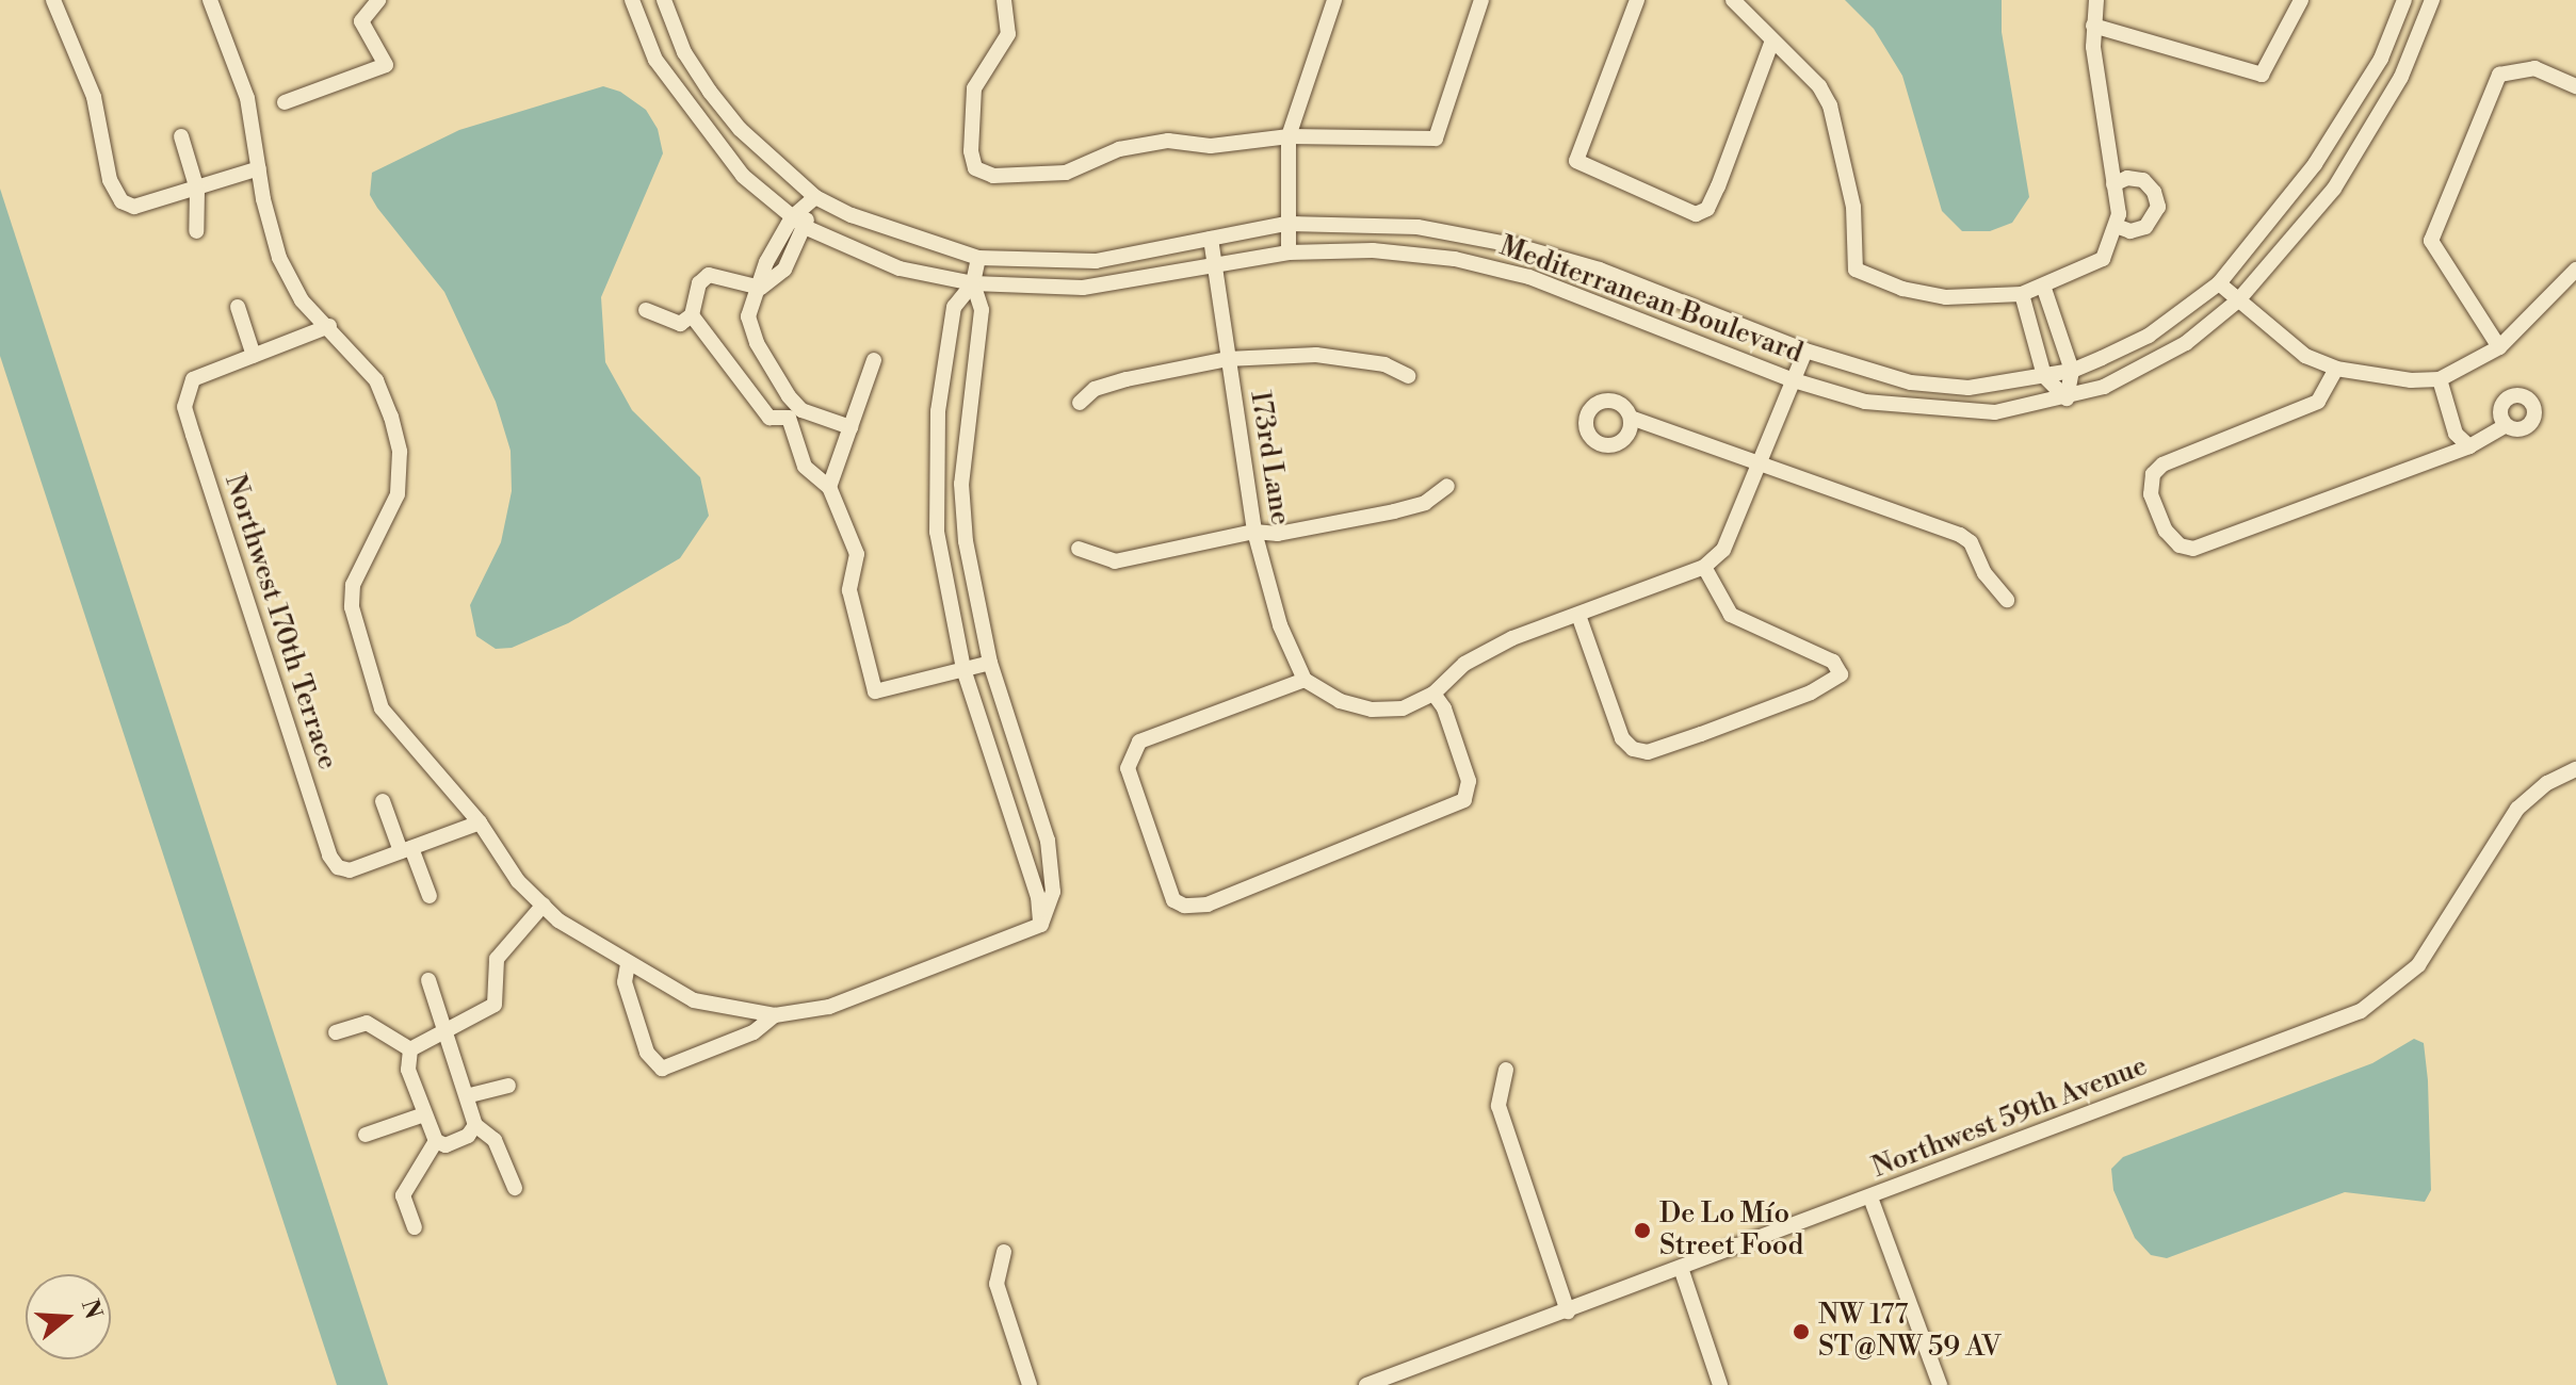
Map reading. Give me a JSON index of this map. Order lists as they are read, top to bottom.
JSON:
{
  "streets": {
    "street": [
      "Mediterranean Boulevard",
      "173rd Lane",
      "Northwest 170th Terrace",
      "Northwest 59th Avenue"
    ]
  },
  "crossings": [
    ["Mediterranean Boulevard", "173rd Lane"]
  ],
  "places": ["De Lo Mío Street Food", "NW 177 ST@NW 59 AV"],
  "north": "right"
}
